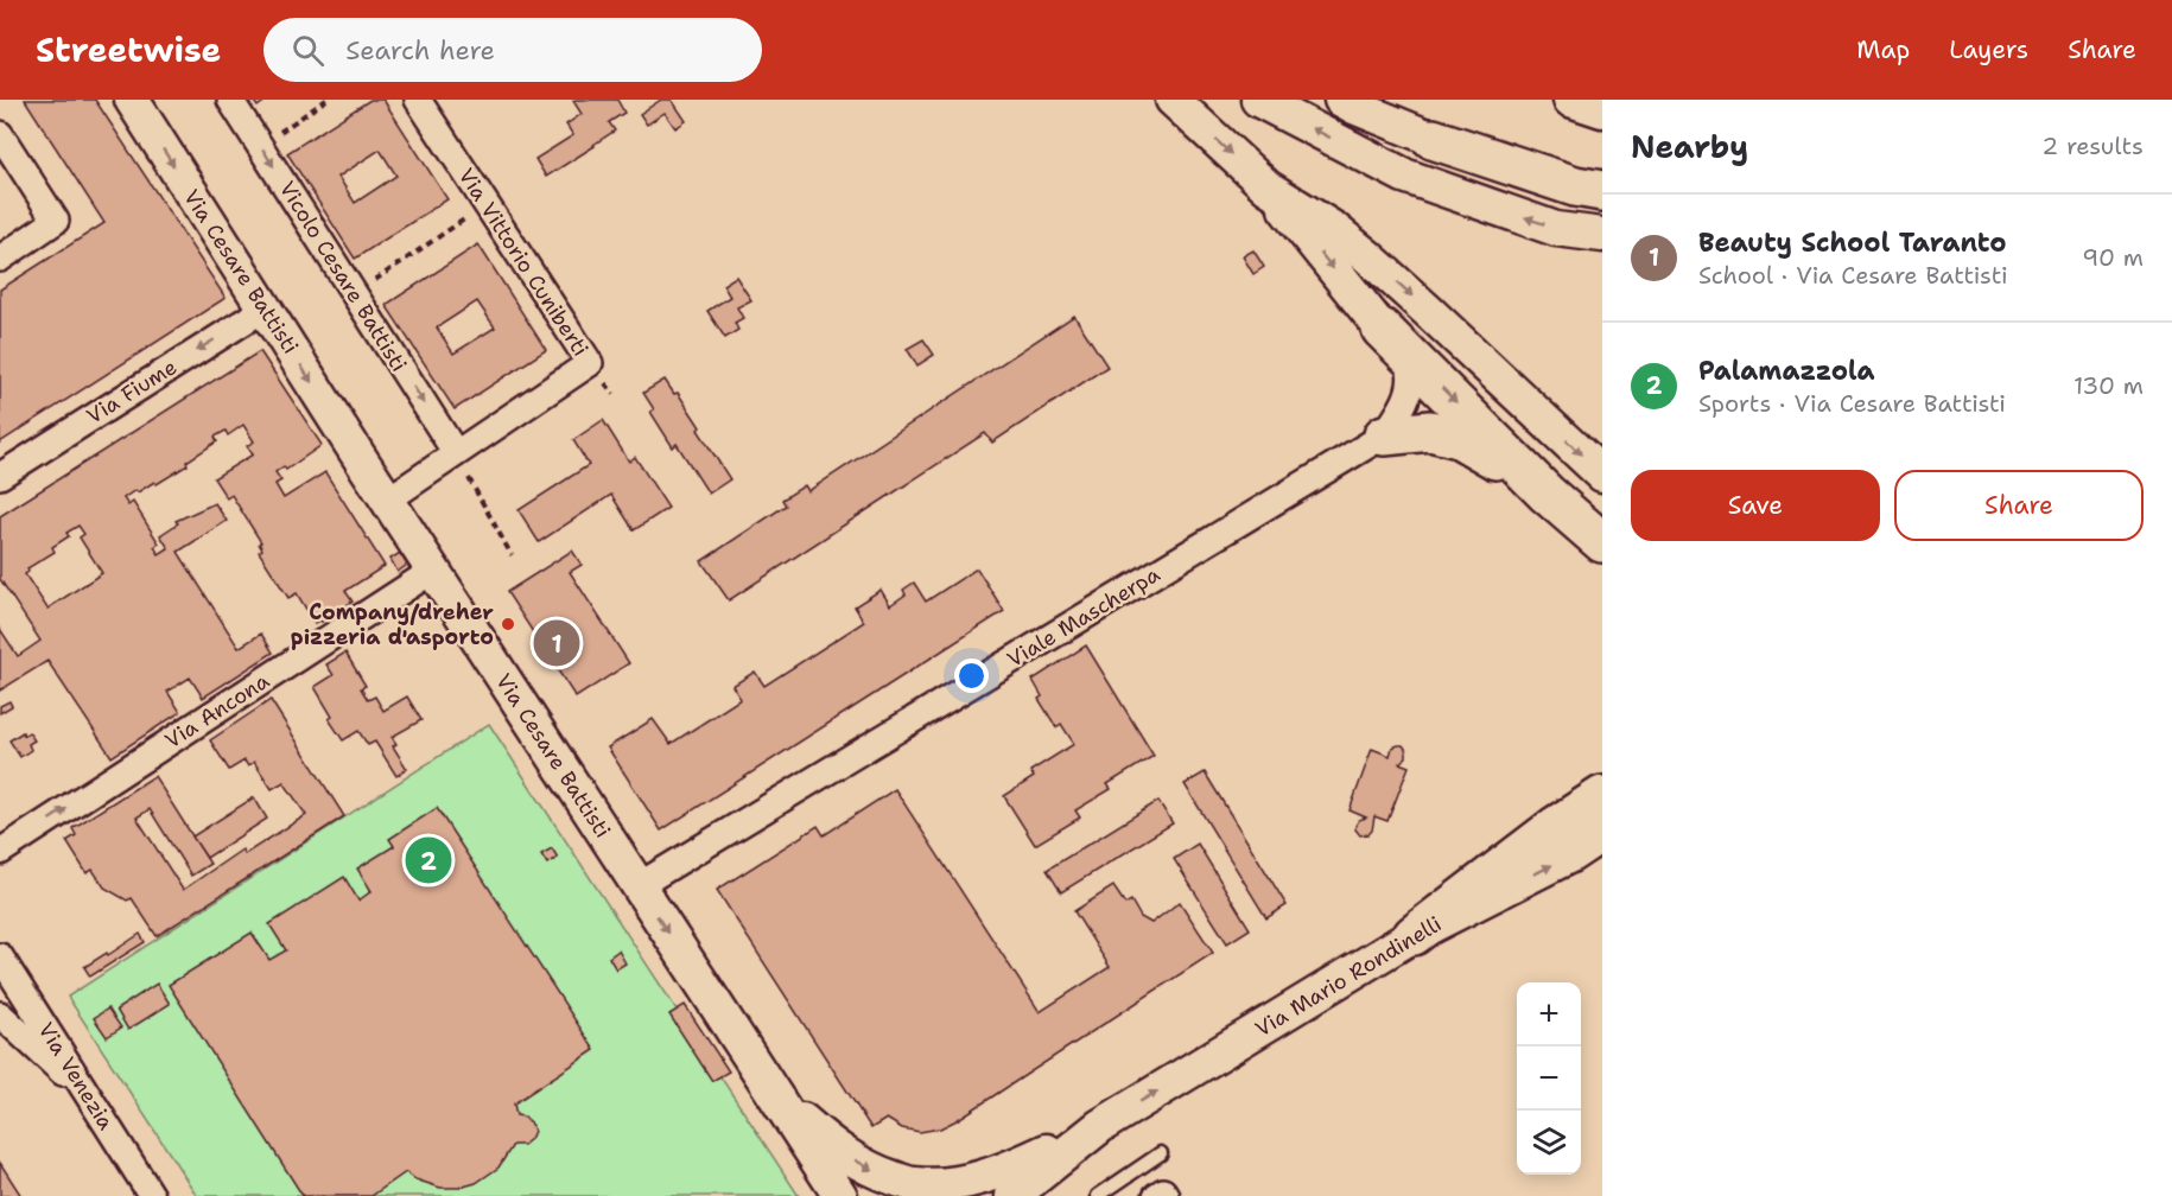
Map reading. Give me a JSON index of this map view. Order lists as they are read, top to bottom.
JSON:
{
  "streets": {
    "main road": ["Via Cesare Battisti", "Via Mario Rondinelli"],
    "street": [
      "Via Vittorio Cuniberti",
      "Vicolo Cesare Battisti",
      "Via Fiume",
      "Viale Mascherpa",
      "Via Ancona",
      "Via Venezia"
    ]
  },
  "crossings": [
    ["Via Vittorio Cuniberti", "Via Cesare Battisti"],
    ["Via Vittorio Cuniberti", "Vicolo Cesare Battisti"],
    ["Via Cesare Battisti", "Via Fiume"],
    ["Via Cesare Battisti", "Viale Mascherpa"],
    ["Via Cesare Battisti", "Via Ancona"],
    ["Via Cesare Battisti", "Via Mario Rondinelli"]
  ],
  "one_way": [
    "Via Cesare Battisti",
    "Vicolo Cesare Battisti",
    "Via Fiume",
    "Via Ancona",
    "Via Mario Rondinelli"
  ],
  "places": ["Company/dreher pizzeria d'asporto"],
  "page": {
    "header": "Streetwise",
    "search": "Search here",
    "nav": ["Map", "Layers", "Share"],
    "heading": ["Nearby", "2 results"],
    "list": [
      {
        "mark": "1",
        "name": "Beauty School Taranto",
        "note": "School · Via Cesare Battisti",
        "value": "90 m"
      },
      {
        "mark": "2",
        "name": "Palamazzola",
        "note": "Sports · Via Cesare Battisti",
        "value": "130 m"
      }
    ],
    "buttons": ["Save", "Share"],
    "pins": ["1", "2"],
    "map_buttons": ["+", "−"]
  }
}
